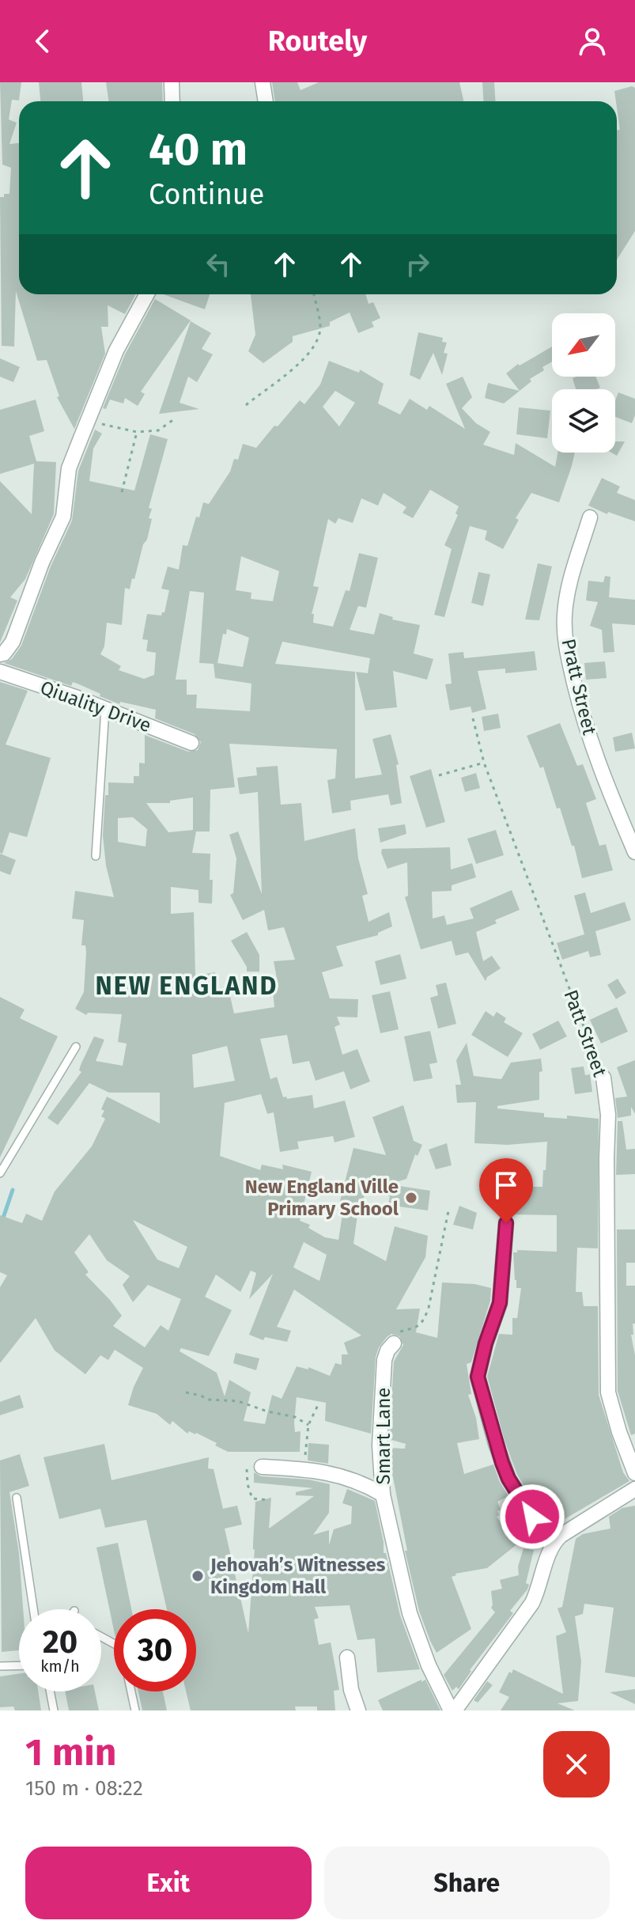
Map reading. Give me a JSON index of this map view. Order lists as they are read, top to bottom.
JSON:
{
  "streets": {
    "street": [
      "Pratt Street",
      "Qiuality Drive",
      "Patt Street",
      "Smart Lane"
    ]
  },
  "districts": ["NEW ENGLAND"],
  "places": ["New England Ville Primary School", "Jehovah’s Witnesses Kingdom Hall"],
  "north": "bottom left",
  "page": {
    "header": "Routely",
    "turn": ["40 m", "Continue"],
    "speed": "20 km/h",
    "limit": "30",
    "heading": ["1 min", "150 m · 08:22"],
    "buttons": ["Exit", "Share"]
  }
}
